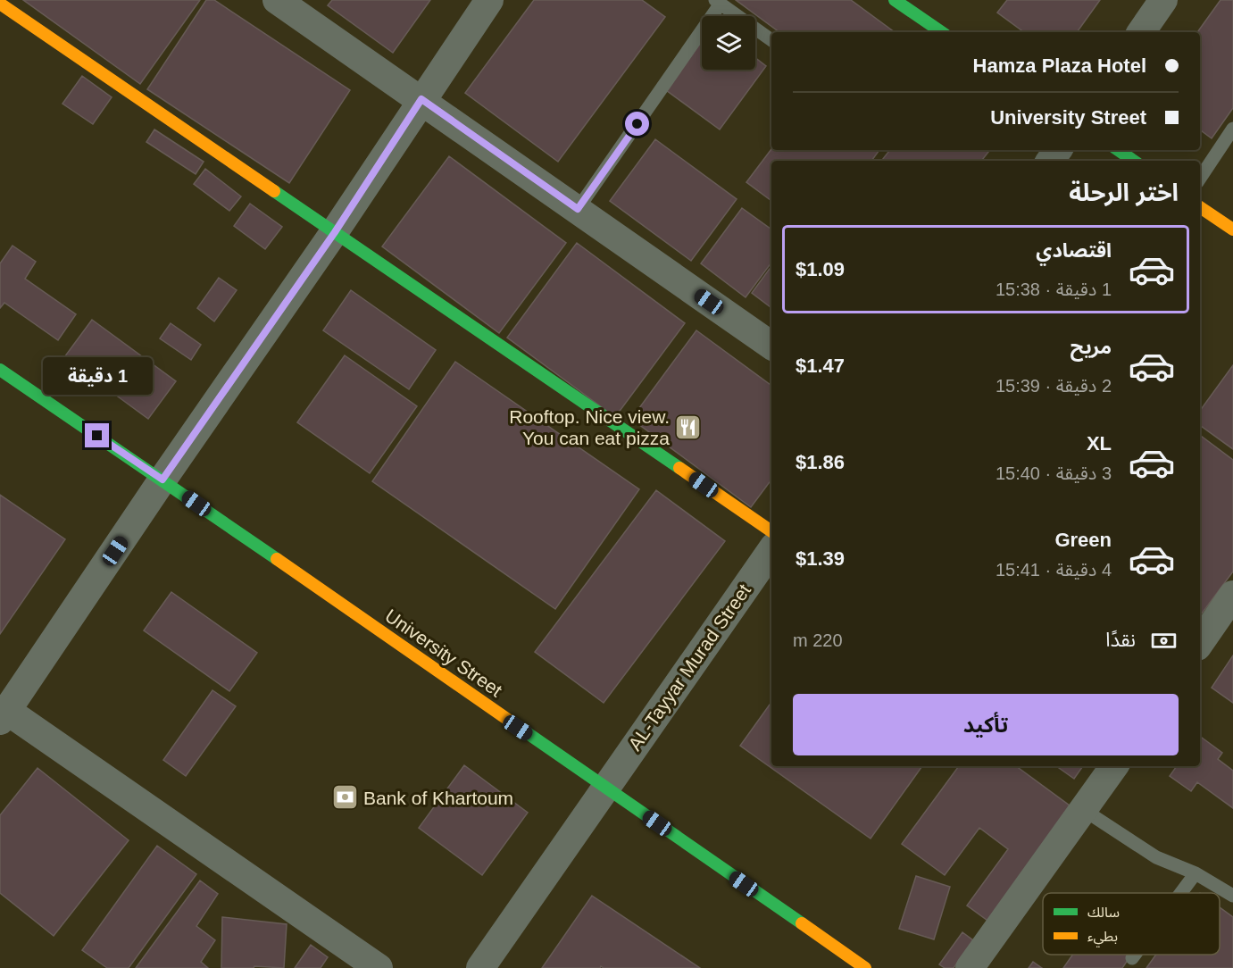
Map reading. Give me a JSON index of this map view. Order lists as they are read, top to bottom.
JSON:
{
  "streets": {
    "main road": ["University Street"],
    "street": ["AL-Tayyar Murad Street"]
  },
  "crossings": [
    ["University Street", "AL-Tayyar Murad Street"]
  ],
  "places": {
    "restaurant": ["Rooftop. Nice view. You can eat pizza"],
    "bank": ["Bank of Khartoum"]
  },
  "legend": ["سالك", "بطيء"],
  "page": {
    "banner": ["Hamza Plaza Hotel", "University Street"],
    "heading": "اختر الرحلة",
    "list": [
      {
        "name": "اقتصادي",
        "note": "1 دقيقة · 15:38",
        "value": "$1.09"
      },
      {
        "name": "مريح",
        "note": "2 دقيقة · 15:39",
        "value": "$1.47"
      },
      {
        "name": "XL",
        "note": "3 دقيقة · 15:40",
        "value": "$1.86"
      },
      {
        "name": "Green",
        "note": "4 دقيقة · 15:41",
        "value": "$1.39"
      }
    ],
    "bubble": "1 دقيقة",
    "pay": ["نقدًا", "220 m"],
    "buttons": "تأكيد"
  }
}
